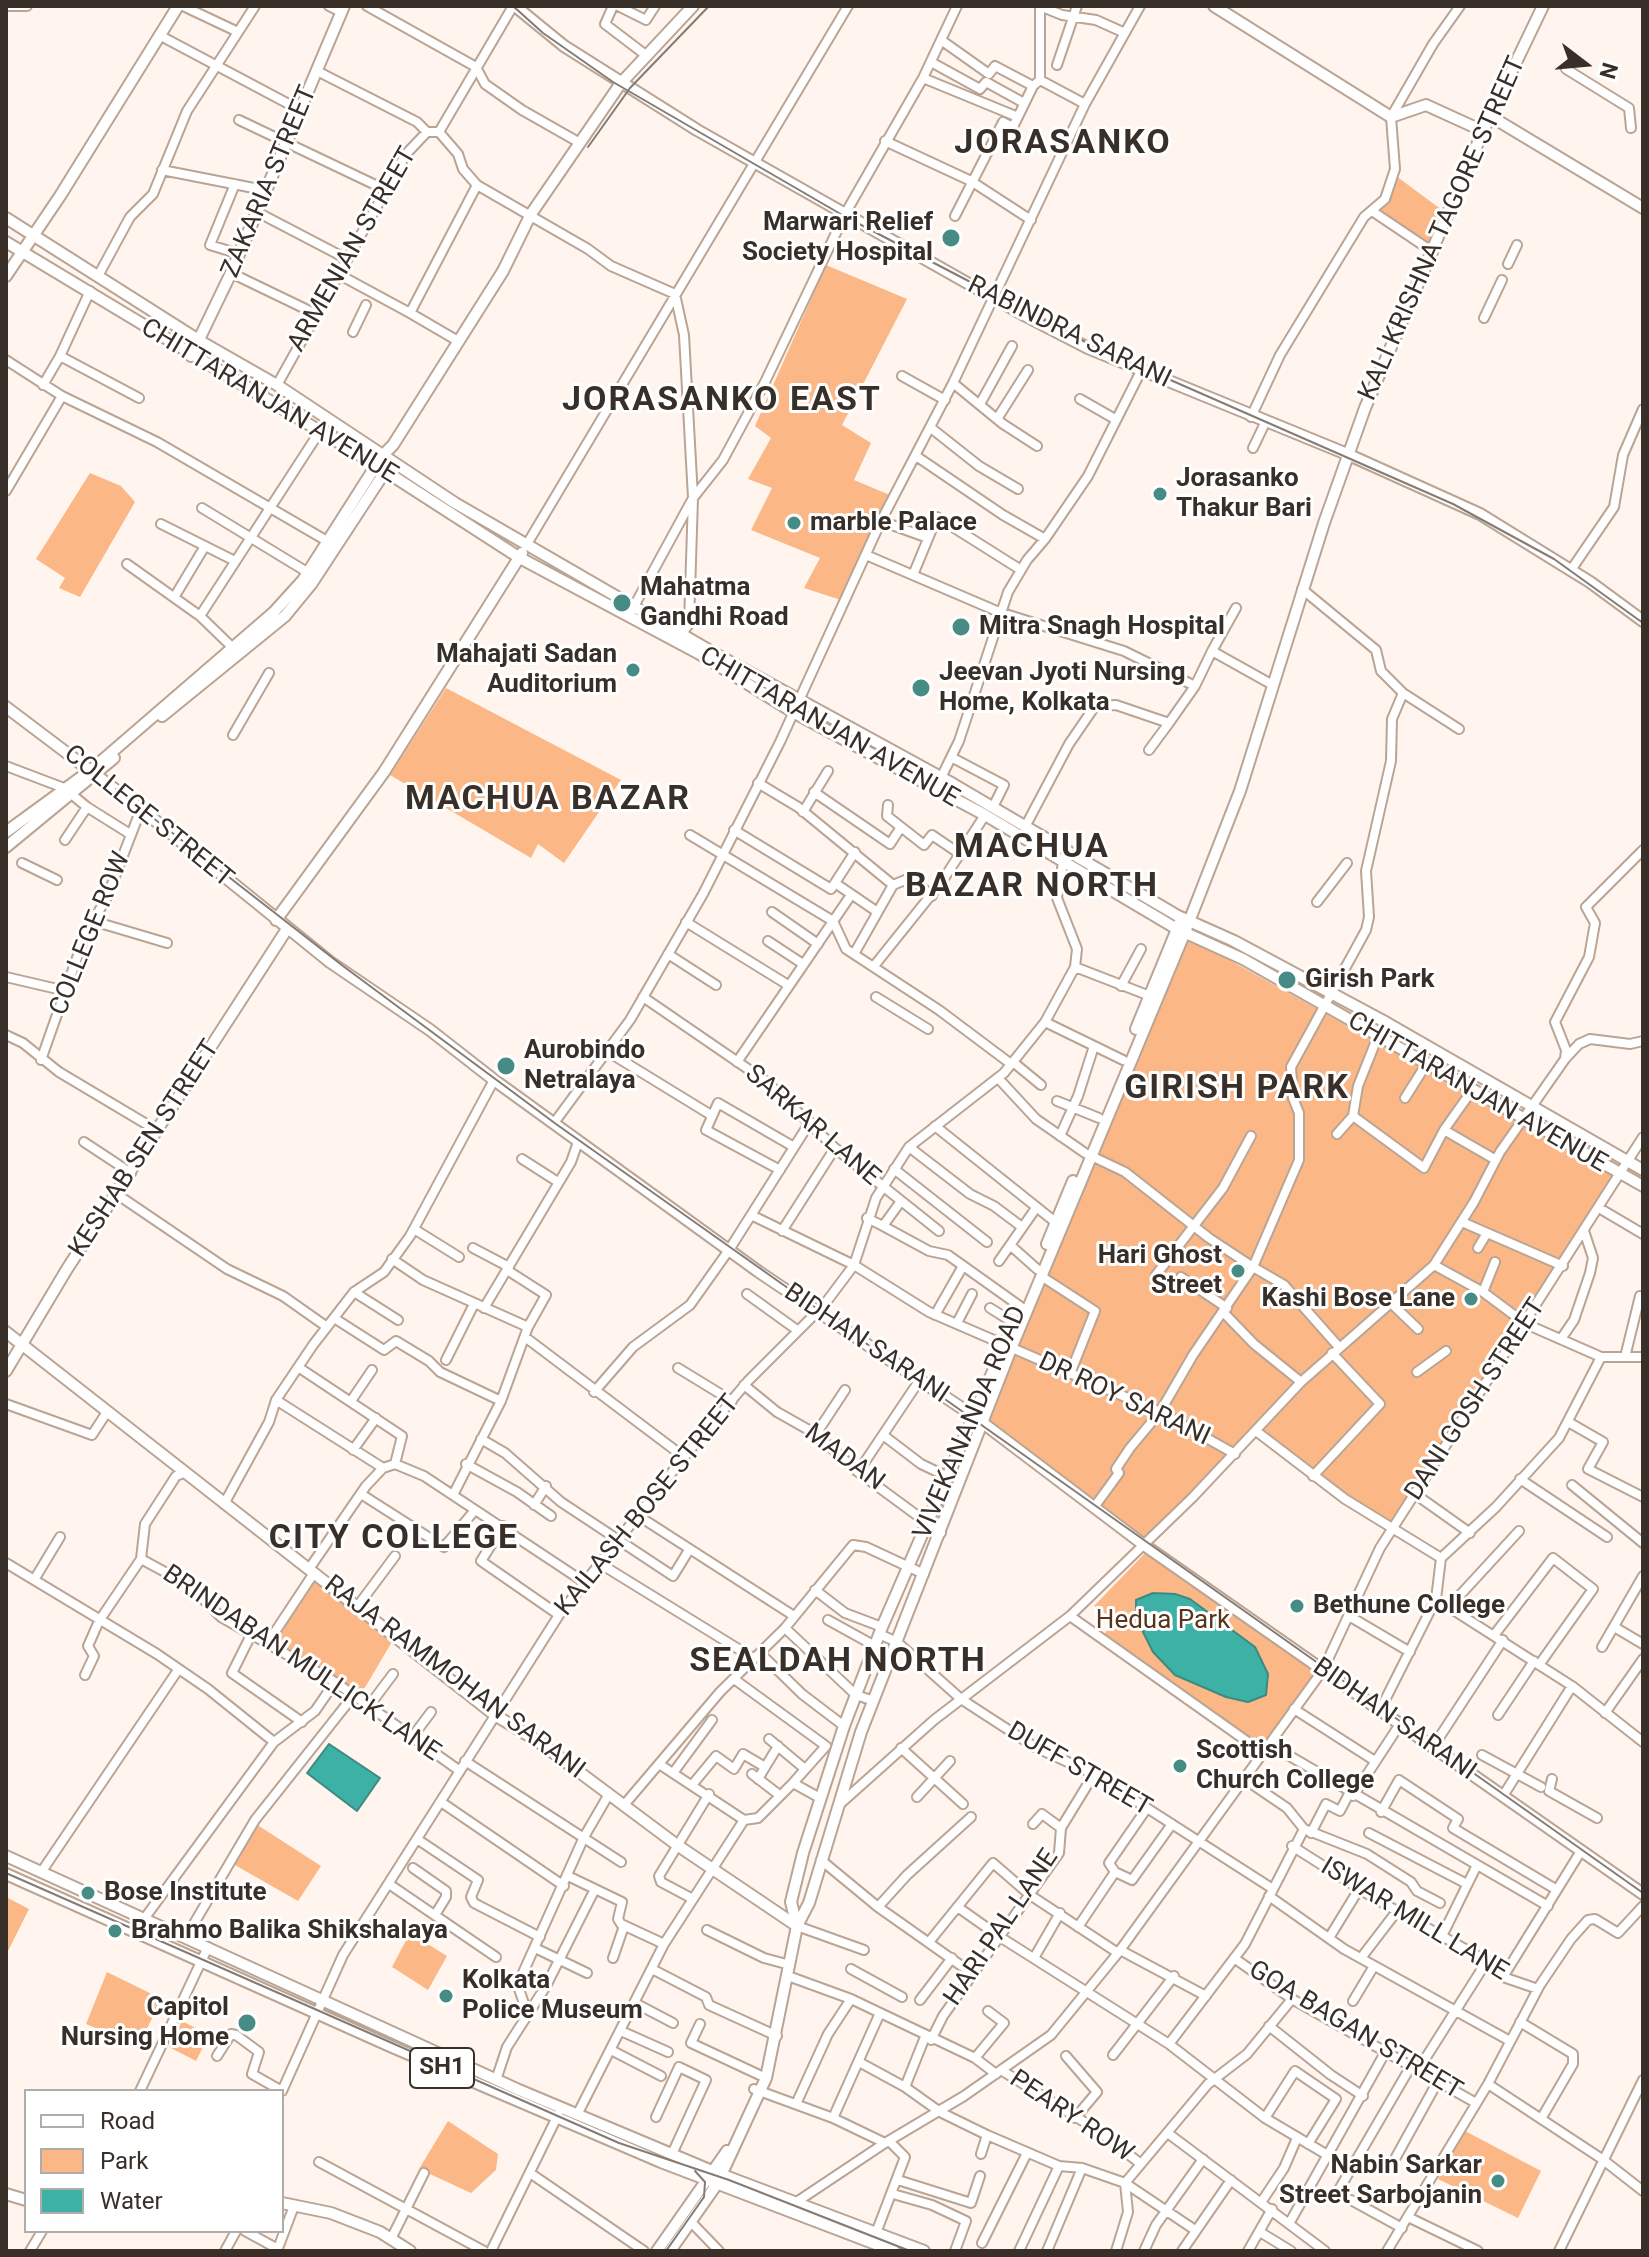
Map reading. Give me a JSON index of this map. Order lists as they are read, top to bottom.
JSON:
{
  "streets": {
    "main road": [
      "ZAKARIA STREET",
      "KALI KRISHNA TAGORE STREET",
      "RABINDRA SARANI",
      "CHITTARANJAN AVENUE",
      "COLLEGE STREET",
      "KESHAB SEN STREET",
      "BIDHAN SARANI",
      "VIVEKANANDA ROAD",
      "RAJA RAMMOHAN SARANI",
      "SH1"
    ],
    "street": [
      "ARMENIAN STREET",
      "COLLEGE ROW",
      "SARKAR LANE",
      "DR ROY SARANI",
      "DANI GOSH STREET",
      "MADAN",
      "KAILASH BOSE STREET",
      "BRINDABAN MULLICK LANE",
      "DUFF STREET",
      "ISWAR MILL LANE",
      "HARI PAL LANE",
      "GOA BAGAN STREET",
      "PEARY ROW"
    ]
  },
  "crossings": [
    ["ZAKARIA STREET", "CHITTARANJAN AVENUE"],
    ["KALI KRISHNA TAGORE STREET", "RABINDRA SARANI"],
    ["KALI KRISHNA TAGORE STREET", "CHITTARANJAN AVENUE"],
    ["KALI KRISHNA TAGORE STREET", "VIVEKANANDA ROAD"],
    ["ARMENIAN STREET", "RABINDRA SARANI"],
    ["CHITTARANJAN AVENUE", "DANI GOSH STREET"],
    ["CHITTARANJAN AVENUE", "VIVEKANANDA ROAD"],
    ["COLLEGE STREET", "COLLEGE ROW"],
    ["COLLEGE STREET", "KESHAB SEN STREET"],
    ["COLLEGE STREET", "BIDHAN SARANI"],
    ["KESHAB SEN STREET", "BIDHAN SARANI"],
    ["KESHAB SEN STREET", "RAJA RAMMOHAN SARANI"],
    ["BIDHAN SARANI", "DANI GOSH STREET"],
    ["BIDHAN SARANI", "VIVEKANANDA ROAD"],
    ["BIDHAN SARANI", "KAILASH BOSE STREET"],
    ["DR ROY SARANI", "VIVEKANANDA ROAD"],
    ["DR ROY SARANI", "KAILASH BOSE STREET"],
    ["DANI GOSH STREET", "DUFF STREET"],
    ["DANI GOSH STREET", "SH1"],
    ["DANI GOSH STREET", "PEARY ROW"],
    ["VIVEKANANDA ROAD", "MADAN"],
    ["VIVEKANANDA ROAD", "RAJA RAMMOHAN SARANI"],
    ["VIVEKANANDA ROAD", "DUFF STREET"],
    ["VIVEKANANDA ROAD", "SH1"],
    ["VIVEKANANDA ROAD", "PEARY ROW"],
    ["MADAN", "KAILASH BOSE STREET"],
    ["KAILASH BOSE STREET", "BRINDABAN MULLICK LANE"],
    ["KAILASH BOSE STREET", "RAJA RAMMOHAN SARANI"],
    ["KAILASH BOSE STREET", "SH1"],
    ["DUFF STREET", "HARI PAL LANE"],
    ["DUFF STREET", "GOA BAGAN STREET"],
    ["ISWAR MILL LANE", "GOA BAGAN STREET"],
    ["HARI PAL LANE", "PEARY ROW"]
  ],
  "districts": [
    "JORASANKO",
    "JORASANKO EAST",
    "MACHUA BAZAR",
    "MACHUA BAZAR NORTH",
    "GIRISH PARK",
    "CITY COLLEGE",
    "SEALDAH NORTH"
  ],
  "parks": ["Hedua Park"],
  "places": [
    "Marwari Relief Society Hospital",
    "Jorasanko Thakur Bari",
    "marble Palace",
    "Mahatma Gandhi Road",
    "Mitra Snagh Hospital",
    "Mahajati Sadan Auditorium",
    "Jeevan Jyoti Nursing Home, Kolkata",
    "Girish Park",
    "Aurobindo Netralaya",
    "Hari Ghost Street",
    "Kashi Bose Lane",
    "Bethune College",
    "Scottish Church College",
    "Bose Institute",
    "Brahmo Balika Shikshalaya",
    "Kolkata Police Museum",
    "Capitol Nursing Home",
    "Nabin Sarkar Street Sarbojanin"
  ],
  "legend": ["Road", "Park", "Water"],
  "north": "right"
}
